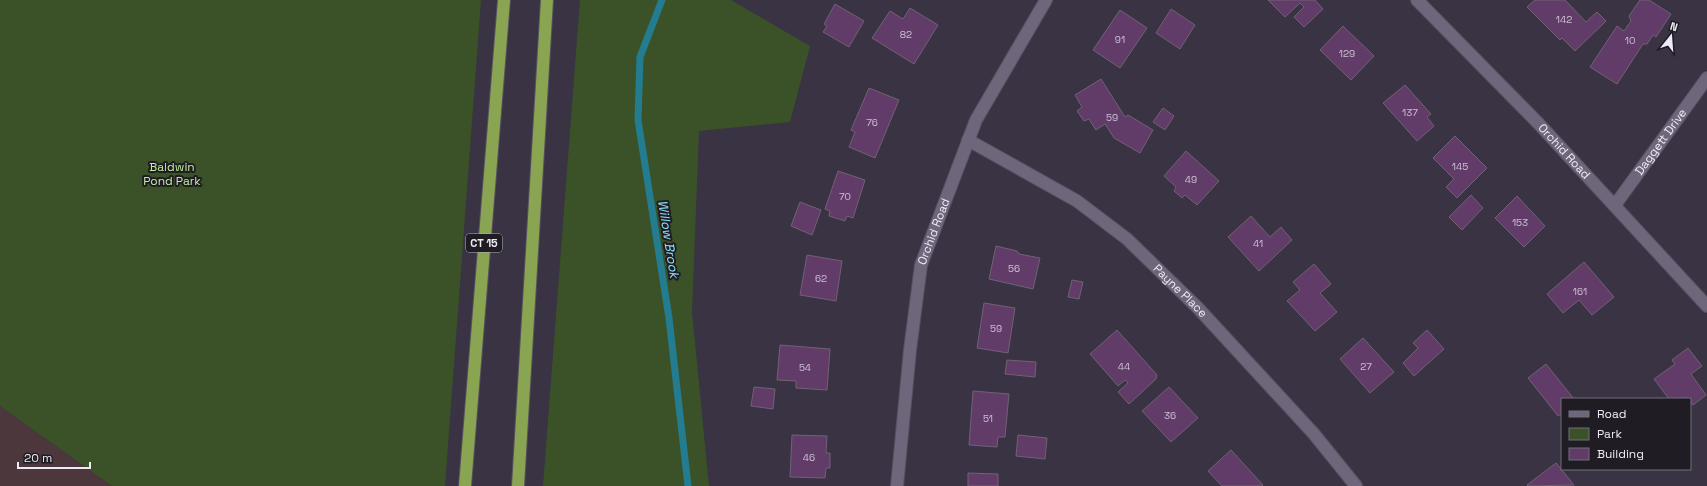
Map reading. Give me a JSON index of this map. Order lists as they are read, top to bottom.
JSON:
{
  "streets": {
    "highway": ["CT 15"],
    "street": ["Daggett Drive", "Orchid Road", "Payne Place"]
  },
  "crossings": [
    ["Daggett Drive", "Orchid Road"],
    ["Orchid Road", "Payne Place"]
  ],
  "water": ["Willow Brook"],
  "parks": ["Baldwin Pond Park"],
  "house_numbers": [
    "142",
    "82",
    "91",
    "10",
    "129",
    "137",
    "59",
    "76",
    "145",
    "49",
    "70",
    "153",
    "41",
    "56",
    "62",
    "161",
    "59",
    "44",
    "27",
    "54",
    "36",
    "51",
    "46"
  ],
  "legend": ["Road", "Park", "Building"],
  "scale_bar": "20 m",
  "north": "top"
}
